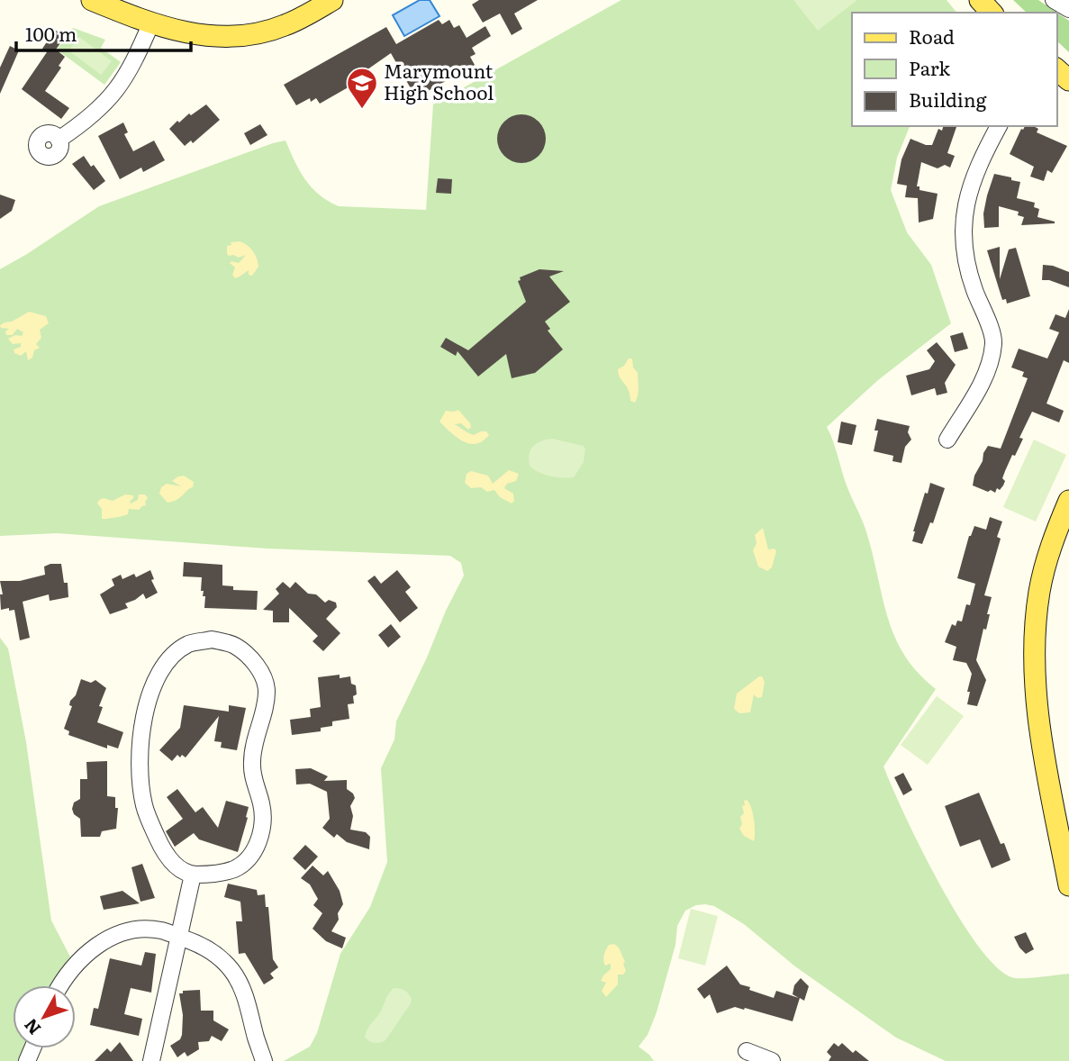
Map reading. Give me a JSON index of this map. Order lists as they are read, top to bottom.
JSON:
{
  "places": {
    "school or university": ["Marymount High School"]
  },
  "legend": ["Road", "Park", "Building"],
  "scale_bar": "100 m",
  "north": "bottom left"
}
